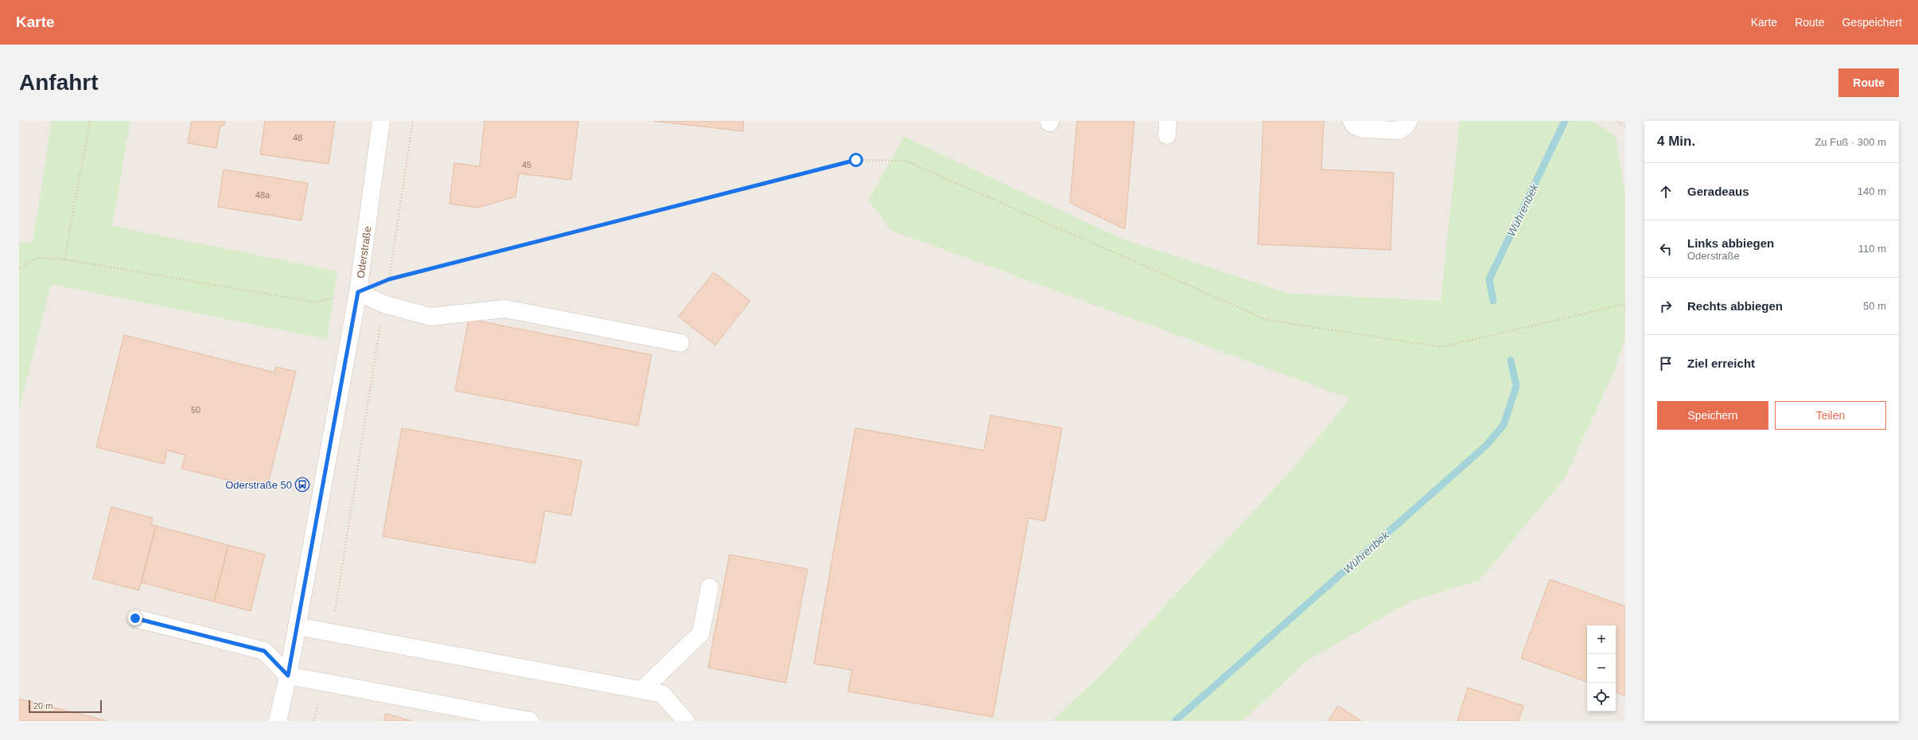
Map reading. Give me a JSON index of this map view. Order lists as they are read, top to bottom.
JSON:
{
  "streets": {
    "street": ["Oderstraße"]
  },
  "water": ["Wührenbek"],
  "places": {
    "bus stop": ["Oderstraße 50"]
  },
  "house_numbers": [
    "48",
    "45",
    "48a",
    "50"
  ],
  "scale_bar": "20 m",
  "page": {
    "header": "Karte",
    "nav": ["Karte", "Route", "Gespeichert"],
    "buttons": [
      "Route",
      ["Speichern", "Teilen"]
    ],
    "title": "Anfahrt",
    "heading": ["4 Min.", "Zu Fuß · 300 m"],
    "list": [
      ["Geradeaus", "140 m"],
      ["Links abbiegen", "Oderstraße", "110 m"],
      ["Rechts abbiegen", "50 m"],
      "Ziel erreicht"
    ],
    "map_buttons": ["+", "−"],
    "scale": "20 m"
  }
}
